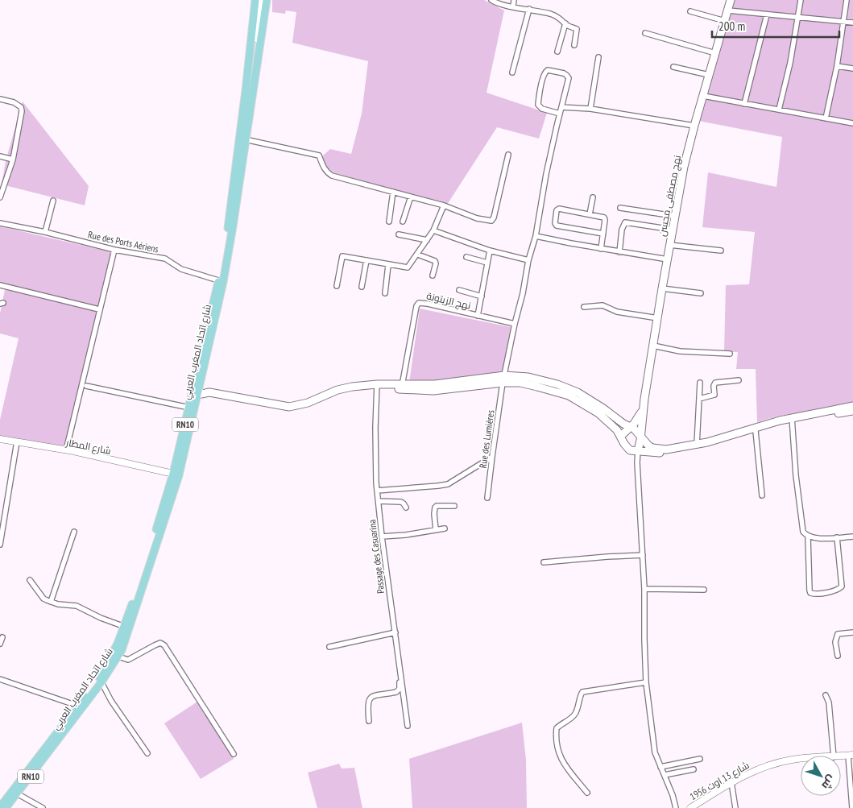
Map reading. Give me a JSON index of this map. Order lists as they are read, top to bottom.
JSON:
{
  "streets": {
    "main road": ["نهج مصطفى محسن", "شارع اتحاد المغرب العربي", "RN10"],
    "street": [
      "Rue des Ports Aériens",
      "نهج الزيتونة",
      "Rue des Lumières",
      "شارع المطار",
      "Passage des Casuarina",
      "شارع 13 اوت 1956"
    ]
  },
  "crossings": [
    ["Rue des Ports Aériens", "شارع اتحاد المغرب العربي"],
    ["نهج الزيتونة", "Rue des Lumières"],
    ["شارع اتحاد المغرب العربي", "شارع المطار"]
  ],
  "scale_bar": "200 m",
  "north": "bottom right"
}
